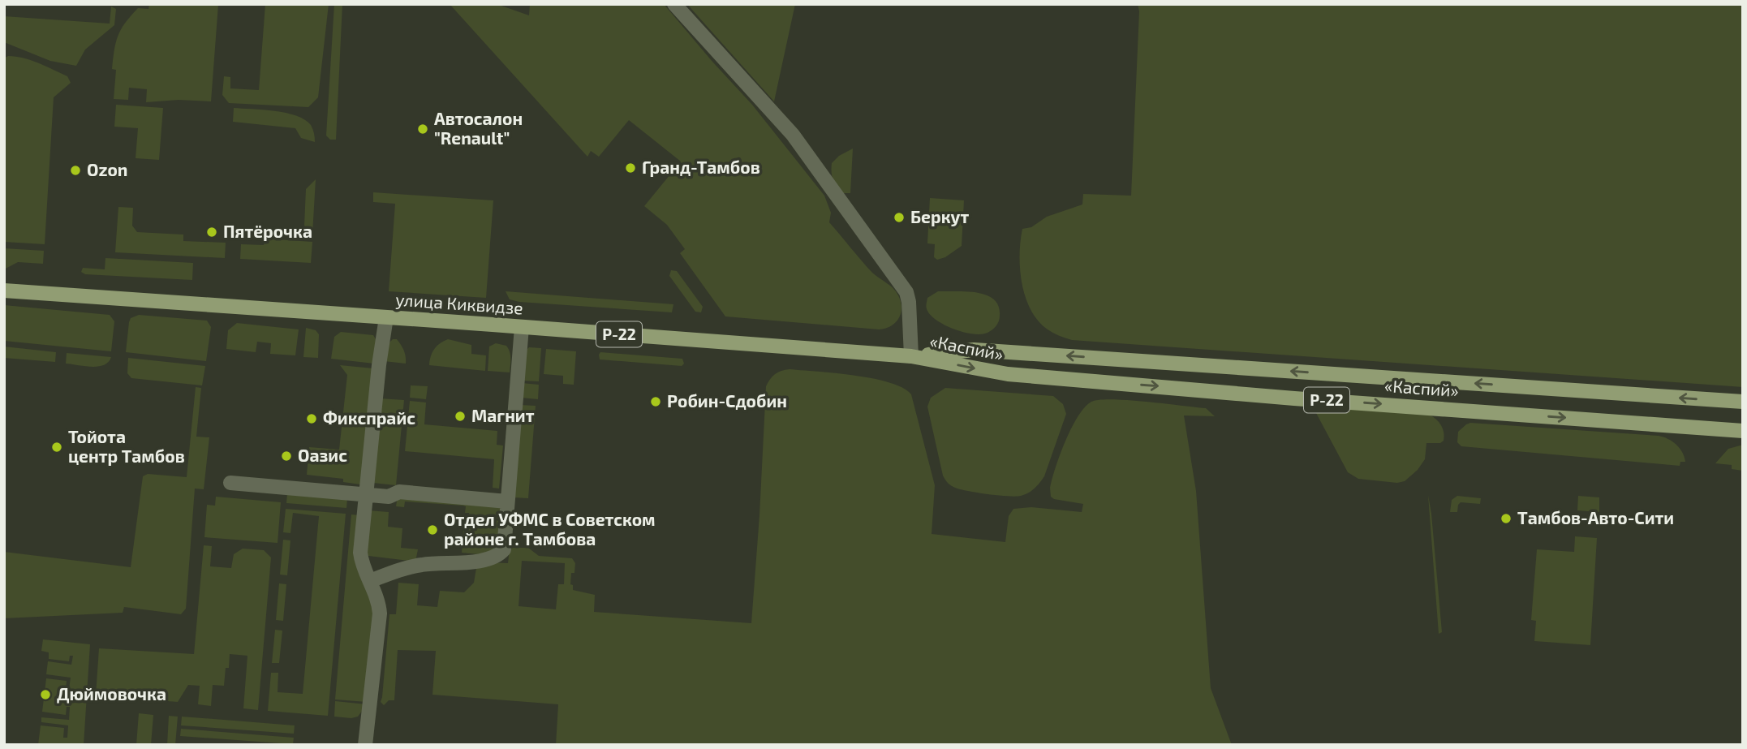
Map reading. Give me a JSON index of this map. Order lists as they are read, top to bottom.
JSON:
{
  "streets": {
    "main road": ["улица Киквидзе", "Р-22", "«Каспий»"]
  },
  "crossings": [
    ["улица Киквидзе", "«Каспий»"]
  ],
  "places": [
    "Автосалон \"Renault\"",
    "Гранд-Тамбов",
    "Ozon",
    "Беркут",
    "Пятёрочка",
    "Робин-Сдобин",
    "Магнит",
    "Фикспрайс",
    "Тойота центр Тамбов",
    "Оазис",
    "Тамбов-Авто-Сити",
    "Отдел УФМС в Советском районе г. Тамбова",
    "Дюймовочка"
  ]
}
